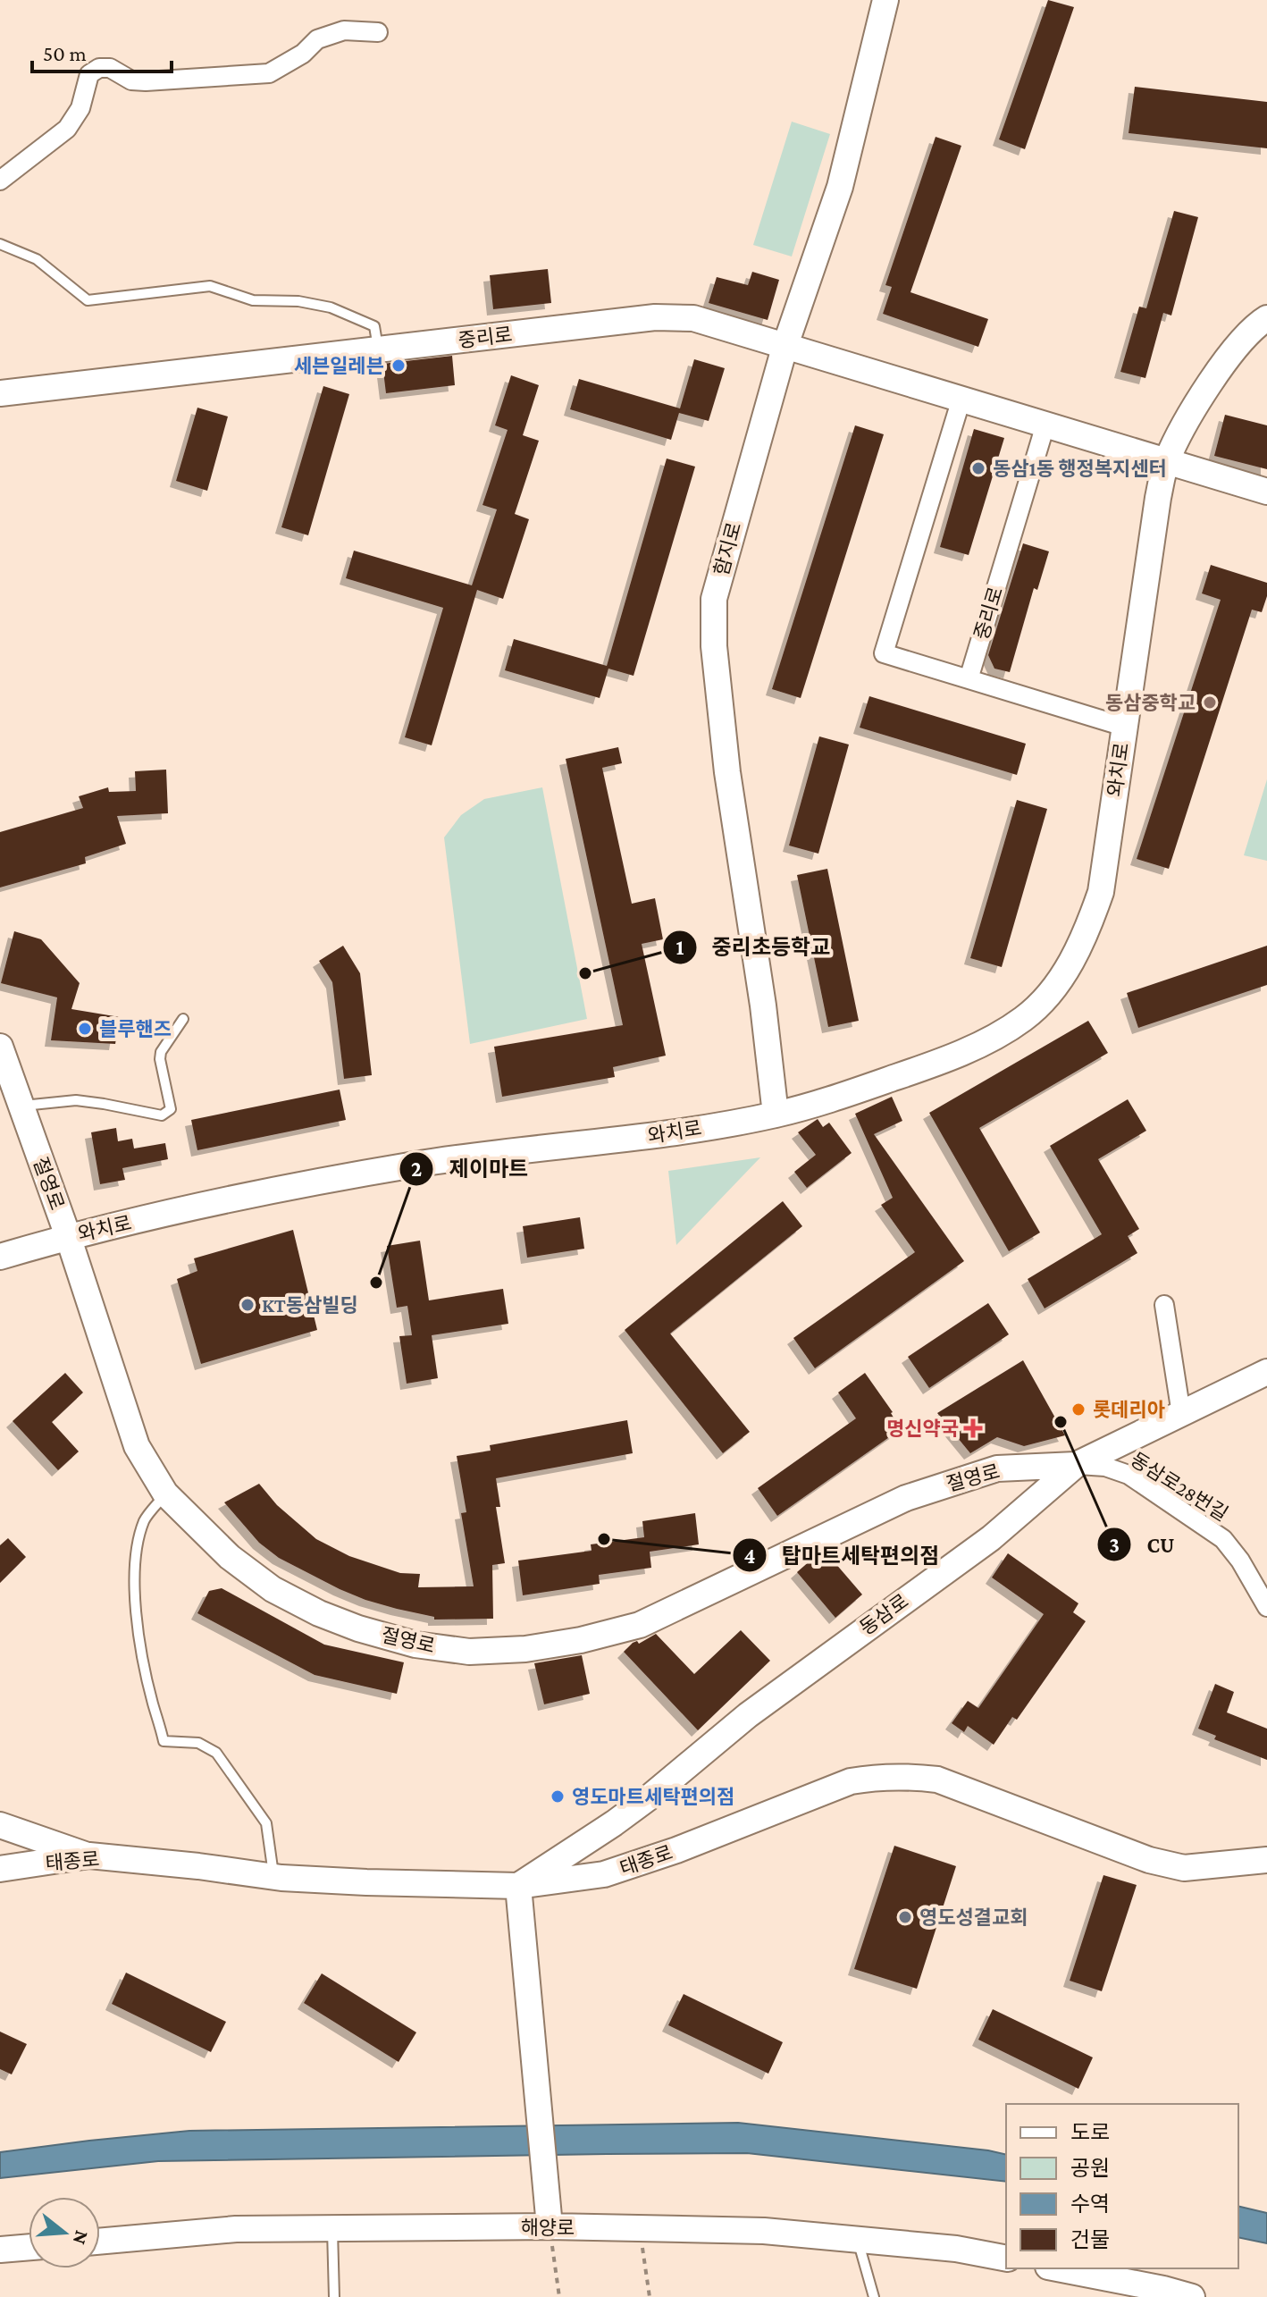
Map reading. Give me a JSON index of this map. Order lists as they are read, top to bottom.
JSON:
{
  "streets": {
    "main road": [
      "중리로",
      "함지로",
      "와치로",
      "절영로",
      "동삼로",
      "태종로",
      "해양로"
    ],
    "street": ["동삼로28번길"]
  },
  "crossings": [
    ["중리로", "함지로"],
    ["중리로", "와치로"],
    ["함지로", "와치로"],
    ["와치로", "절영로"],
    ["절영로", "동삼로28번길"],
    ["절영로", "동삼로"],
    ["동삼로28번길", "동삼로"],
    ["동삼로", "태종로"]
  ],
  "places": {
    "other": [
      "세븐일레븐",
      "동삼1동 행정복지센터",
      "동삼중학교",
      "중리초등학교",
      "블루핸즈",
      "제이마트",
      "KT동삼빌딩",
      "롯데리아",
      "CU",
      "탑마트세탁편의점",
      "영도마트세탁편의점",
      "영도성결교회"
    ],
    "health": ["명신약국"]
  },
  "legend": [
    "도로",
    "공원",
    "수역",
    "건물"
  ],
  "scale_bar": "50 m",
  "north": "right"
}
